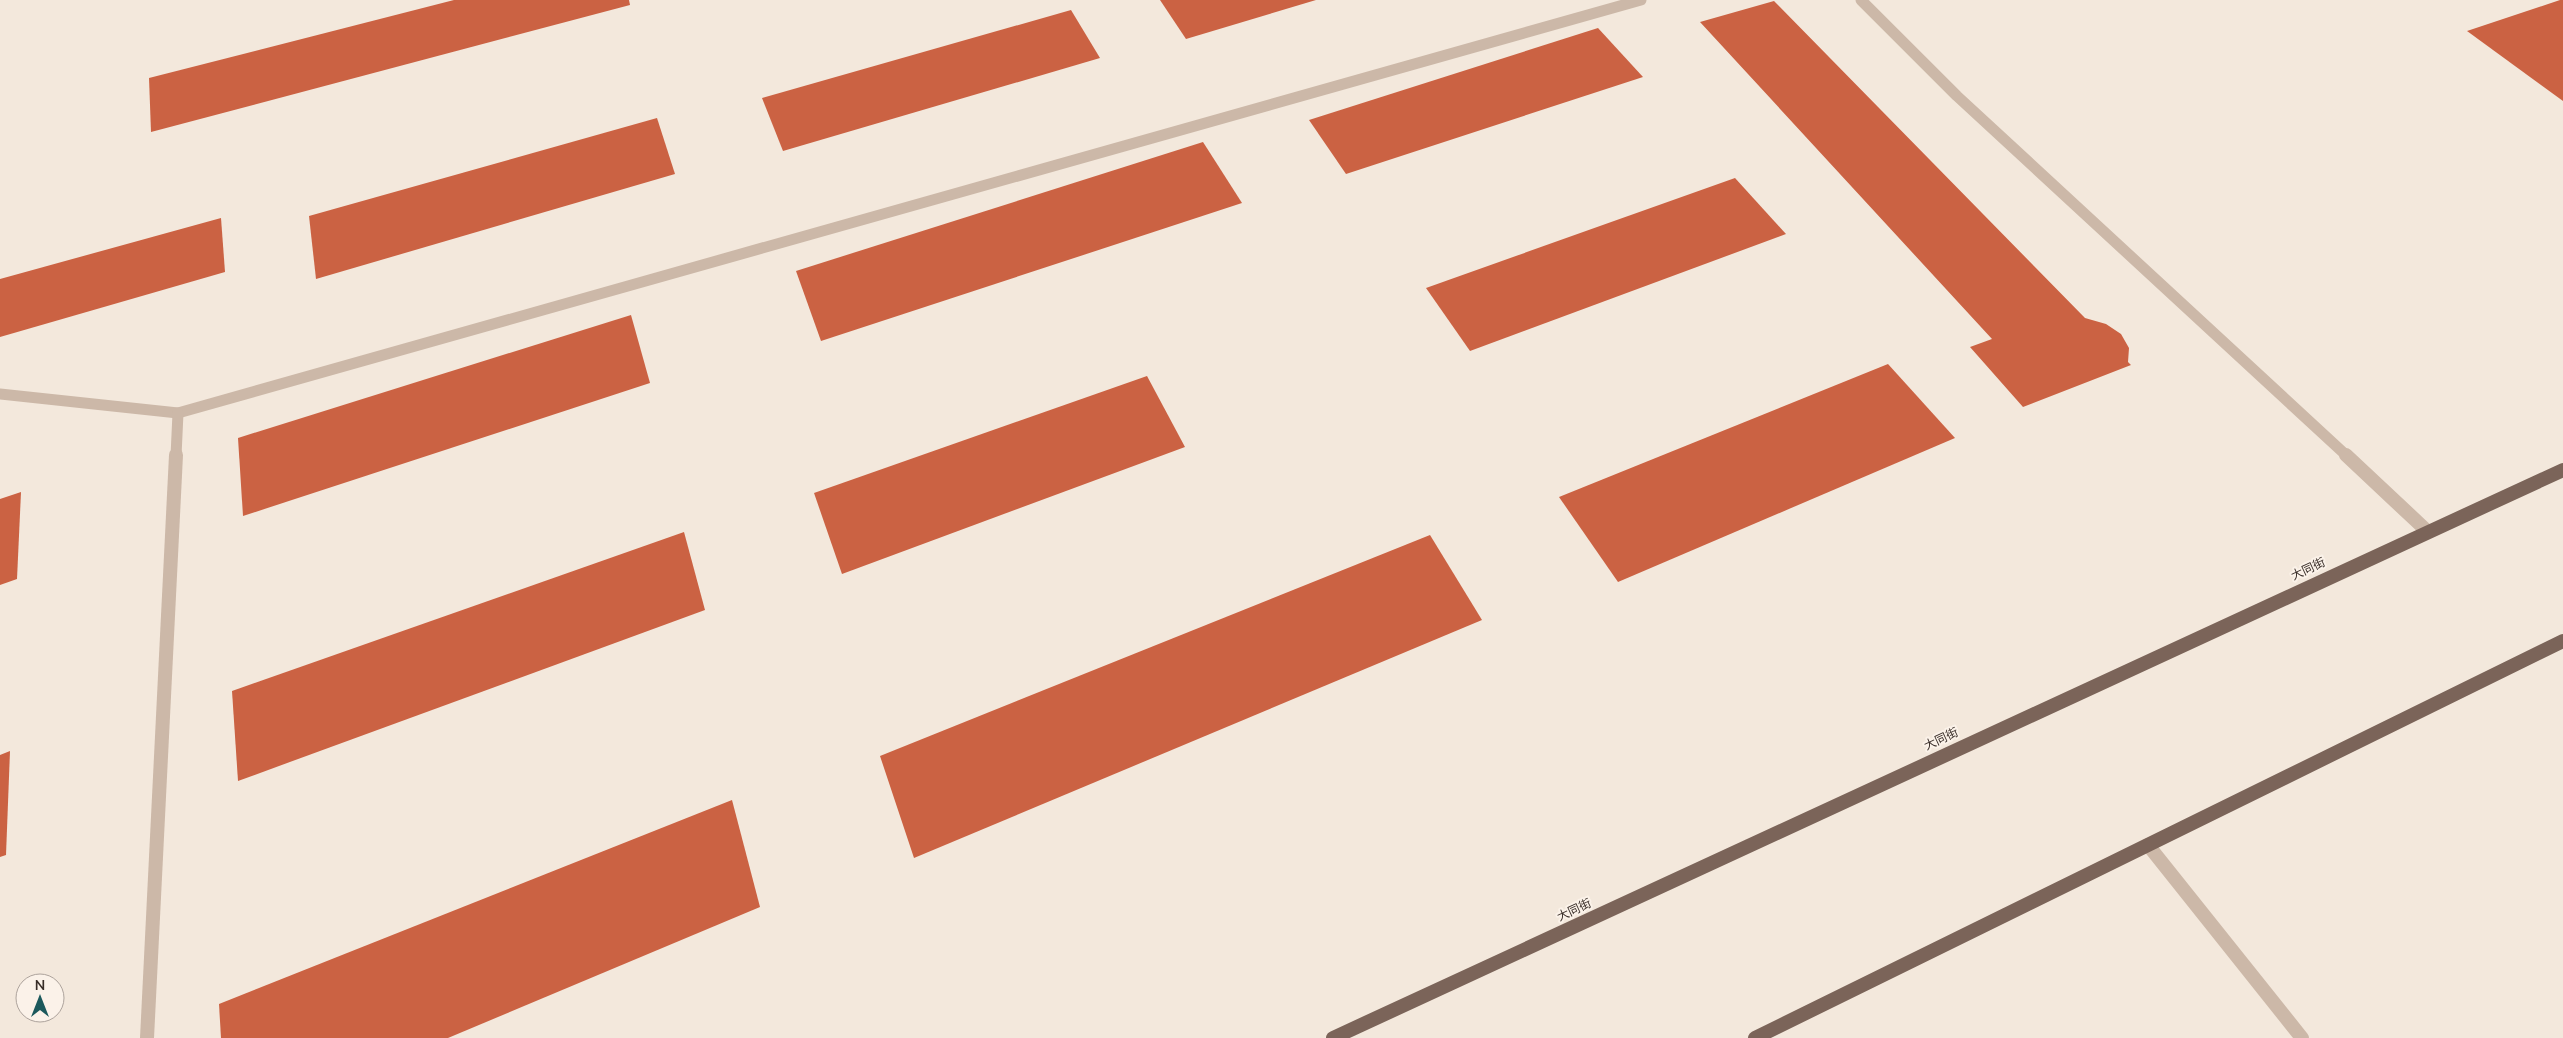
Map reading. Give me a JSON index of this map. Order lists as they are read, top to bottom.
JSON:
{
  "streets": {
    "main road": ["大同街"]
  },
  "north": "top"
}
